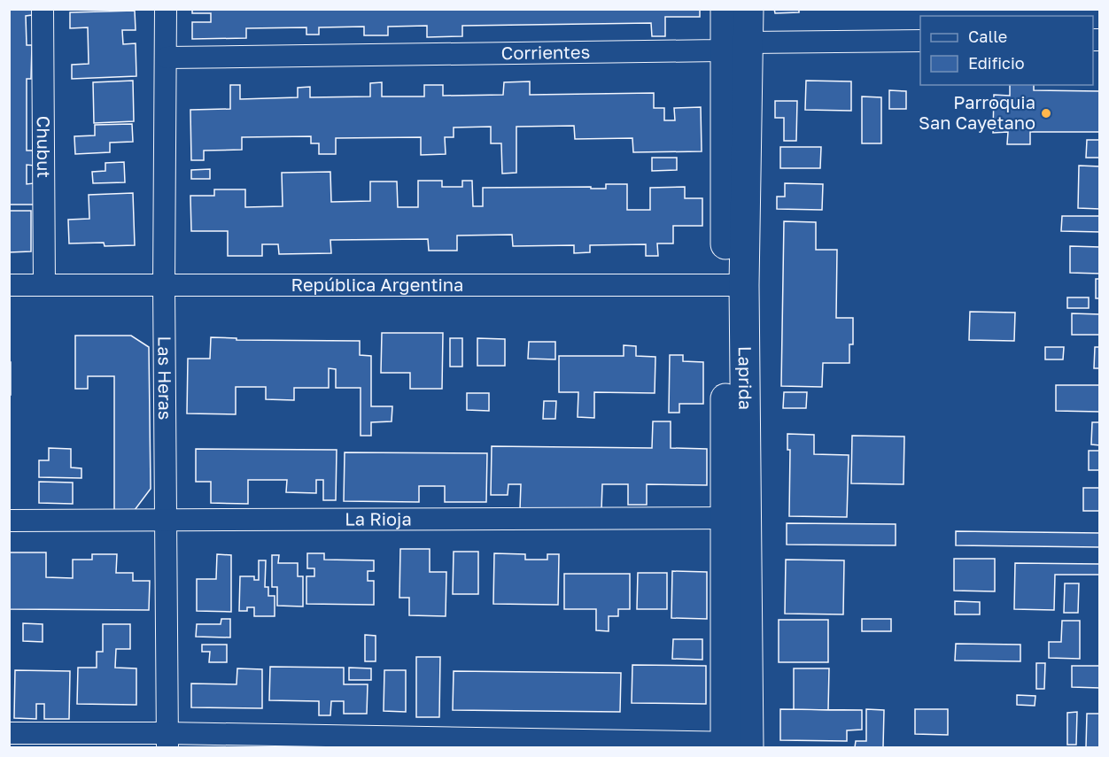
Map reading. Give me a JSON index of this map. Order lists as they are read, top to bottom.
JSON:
{
  "streets": {
    "main road": ["Laprida"],
    "street": [
      "Corrientes",
      "Chubut",
      "República Argentina",
      "Las Heras",
      "La Rioja"
    ]
  },
  "crossings": [
    ["Corrientes", "Las Heras"],
    ["Corrientes", "Laprida"],
    ["Chubut", "República Argentina"],
    ["República Argentina", "Las Heras"],
    ["República Argentina", "Laprida"],
    ["Las Heras", "La Rioja"],
    ["Laprida", "La Rioja"]
  ],
  "places": ["Parroquia San Cayetano"],
  "legend": ["Calle", "Edificio"]
}
